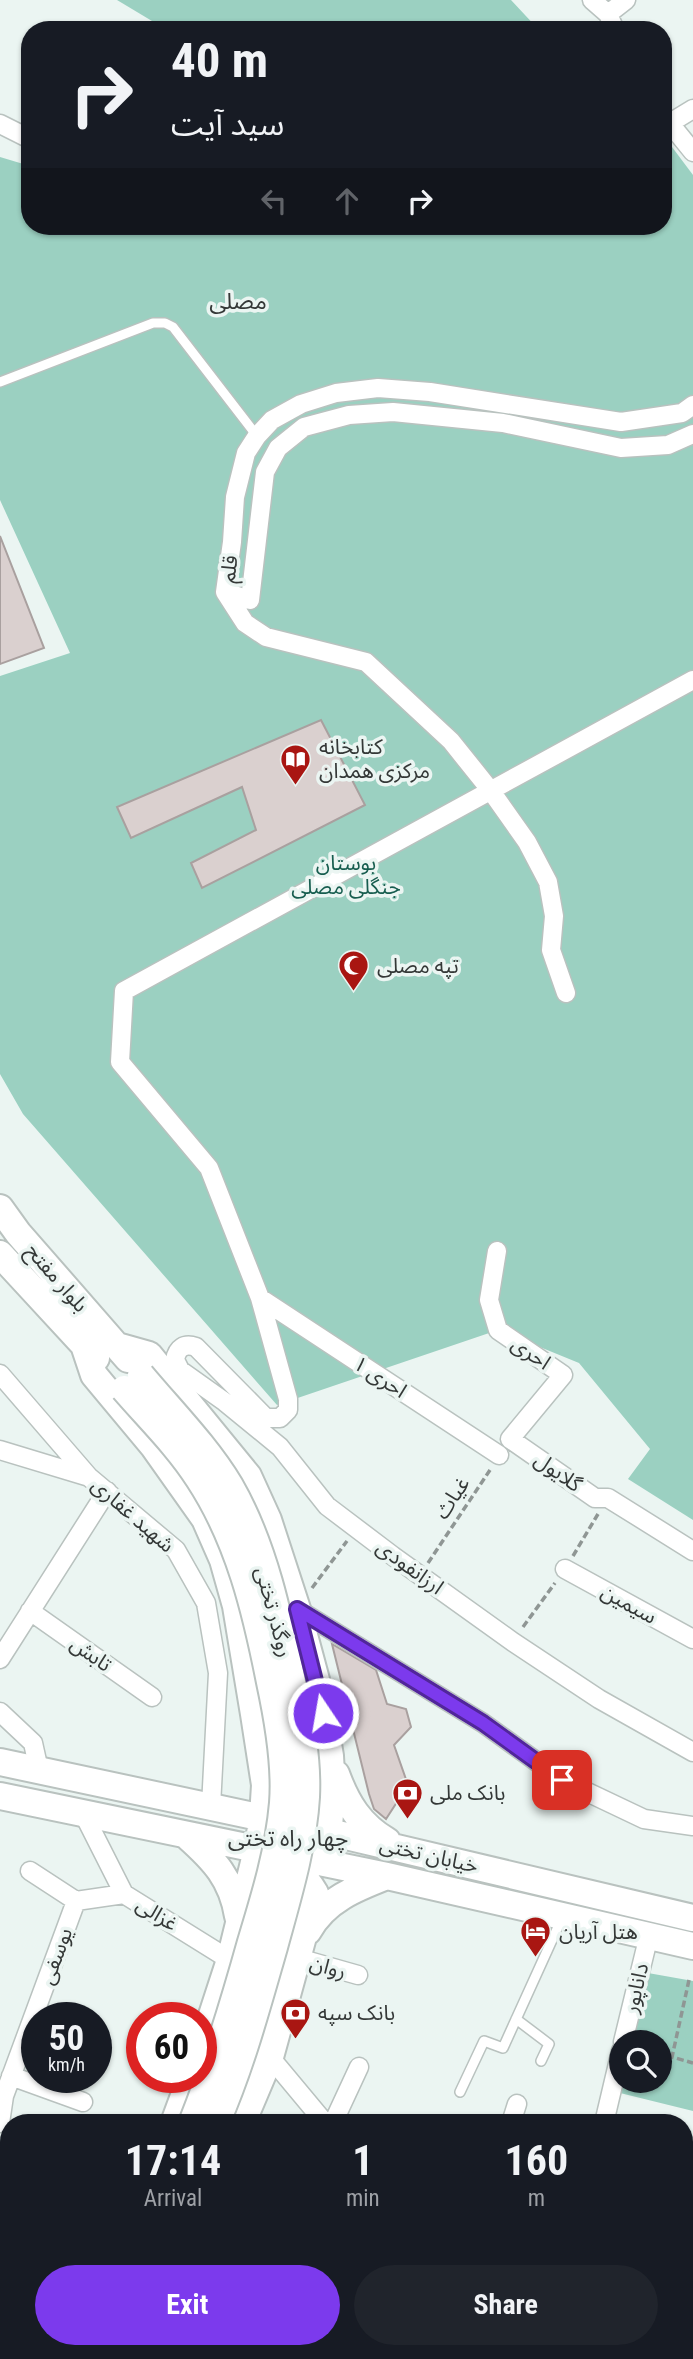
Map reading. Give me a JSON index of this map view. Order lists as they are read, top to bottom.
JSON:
{
  "streets": {
    "main road": ["بلوار مفتح", "روگذر تختی", "خیابان تختی"],
    "street": [
      "قلم",
      "احری",
      "احری ۱",
      "گلایول",
      "شهید غفاری",
      "ارزانفودی",
      "سیمین",
      "تابش",
      "غزالی",
      "یوسفی",
      "روان",
      "داناپور"
    ],
    "path": ["غیاث"]
  },
  "crossings": [
    ["بلوار مفتح", "ارزانفودی"],
    ["بلوار مفتح", "روگذر تختی"],
    ["احری", "گلایول"],
    ["احری ۱", "غیاث"],
    ["غیاث", "ارزانفودی"],
    ["شهید غفاری", "خیابان تختی"],
    ["ارزانفودی", "روگذر تختی"],
    ["خیابان تختی", "غزالی"],
    ["خیابان تختی", "داناپور"],
    ["غزالی", "یوسفی"]
  ],
  "districts": ["مصلی", "چهار راه تختی"],
  "parks": ["بوستان جنگلی مصلی"],
  "places": {
    "library": ["کتابخانه مرکزی همدان"],
    "mosque": ["تپه مصلی"],
    "bank": ["بانک ملی", "بانک سپه"],
    "hotel": ["هتل آریان"]
  },
  "page": {
    "turn": ["40 m", "سید آیت"],
    "speed": "50 km/h",
    "limit": "60",
    "eta": [
      "17:14",
      "Arrival",
      "1",
      "min",
      "160",
      "m"
    ],
    "buttons": ["Exit", "Share"]
  }
}
